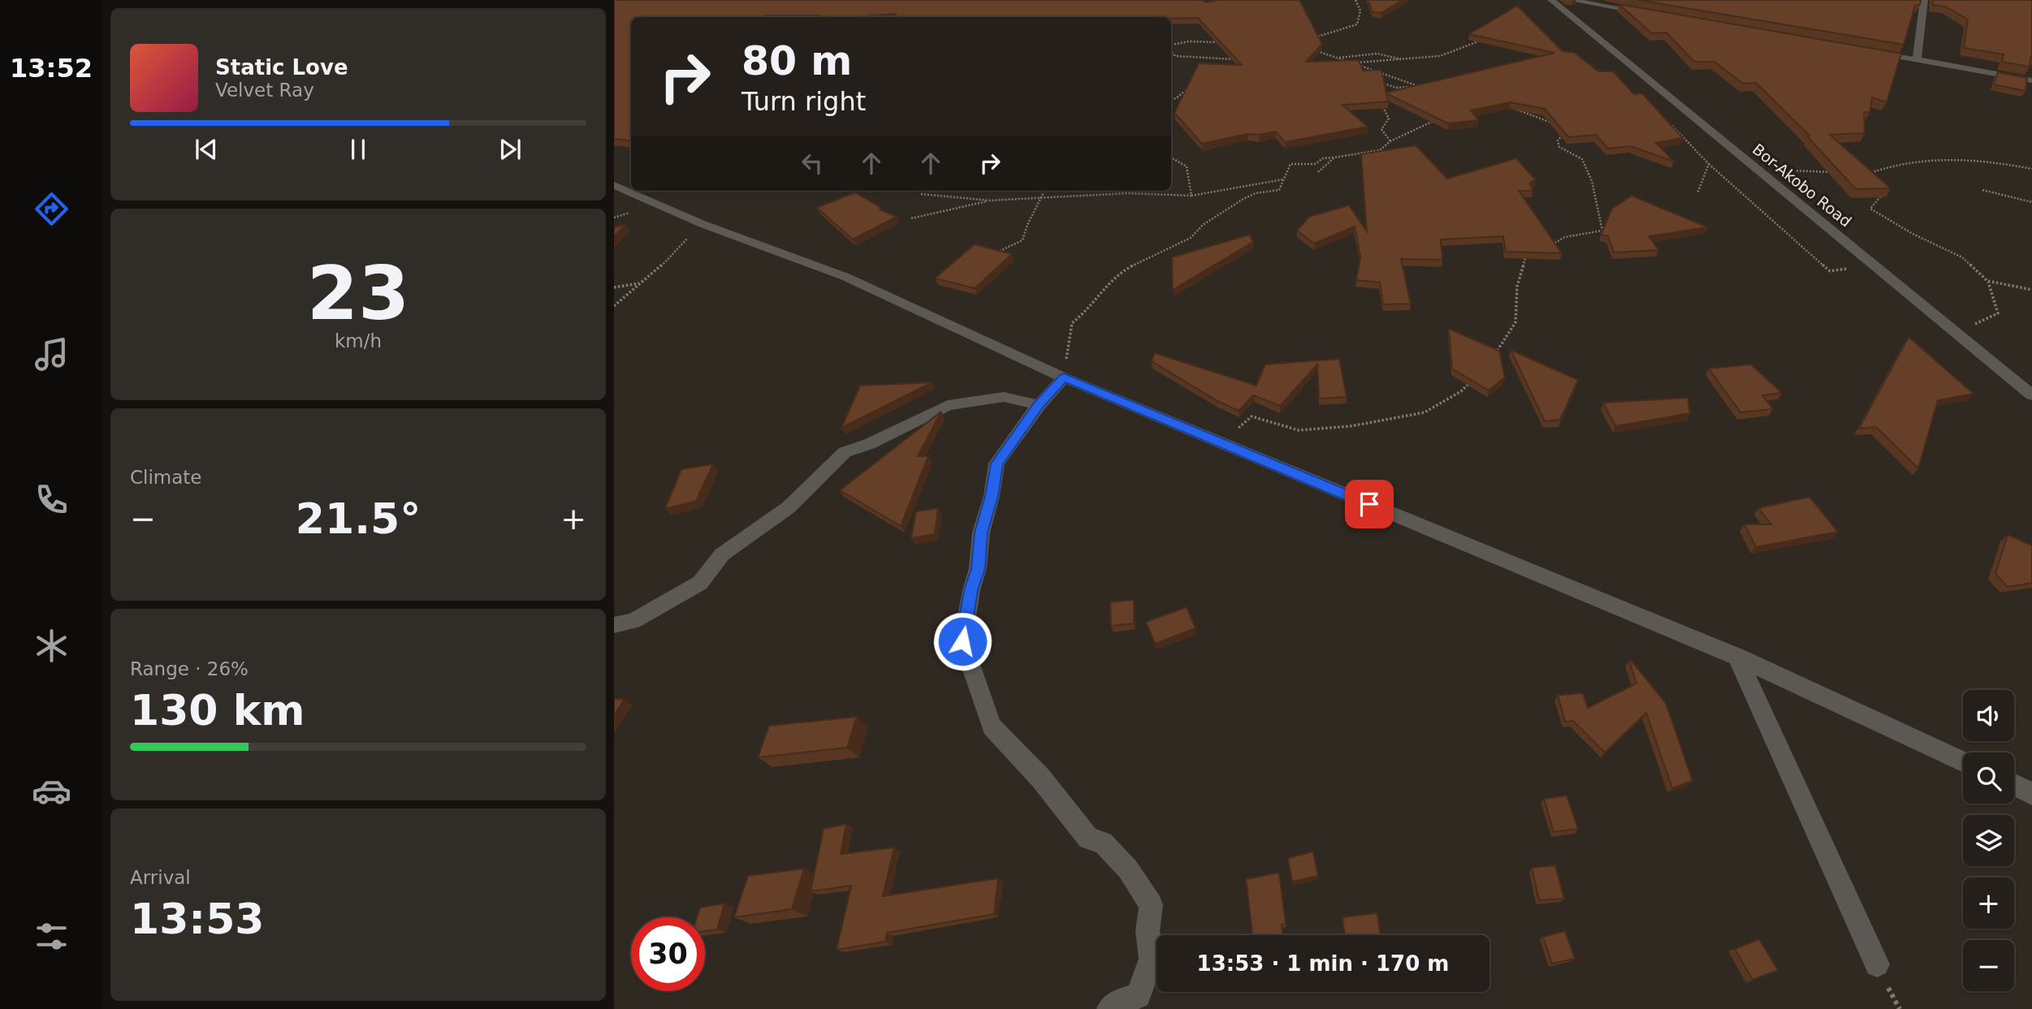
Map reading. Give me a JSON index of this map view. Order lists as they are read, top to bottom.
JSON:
{
  "streets": {
    "street": ["Bor-Akobo Road"]
  },
  "page": {
    "tabs": "13:52",
    "turn": ["80 m", "Turn right"],
    "song": ["Static Love", "Velvet Ray"],
    "tile": [
      ["23", "km/h"],
      "Climate",
      ["Range · 26%", "130 km"],
      ["Arrival", "13:53"]
    ],
    "heat": ["−", "21.5°", "+"],
    "map_buttons": ["+", "−"],
    "limit": "30",
    "trip": "13:53 · 1 min · 170 m"
  }
}
